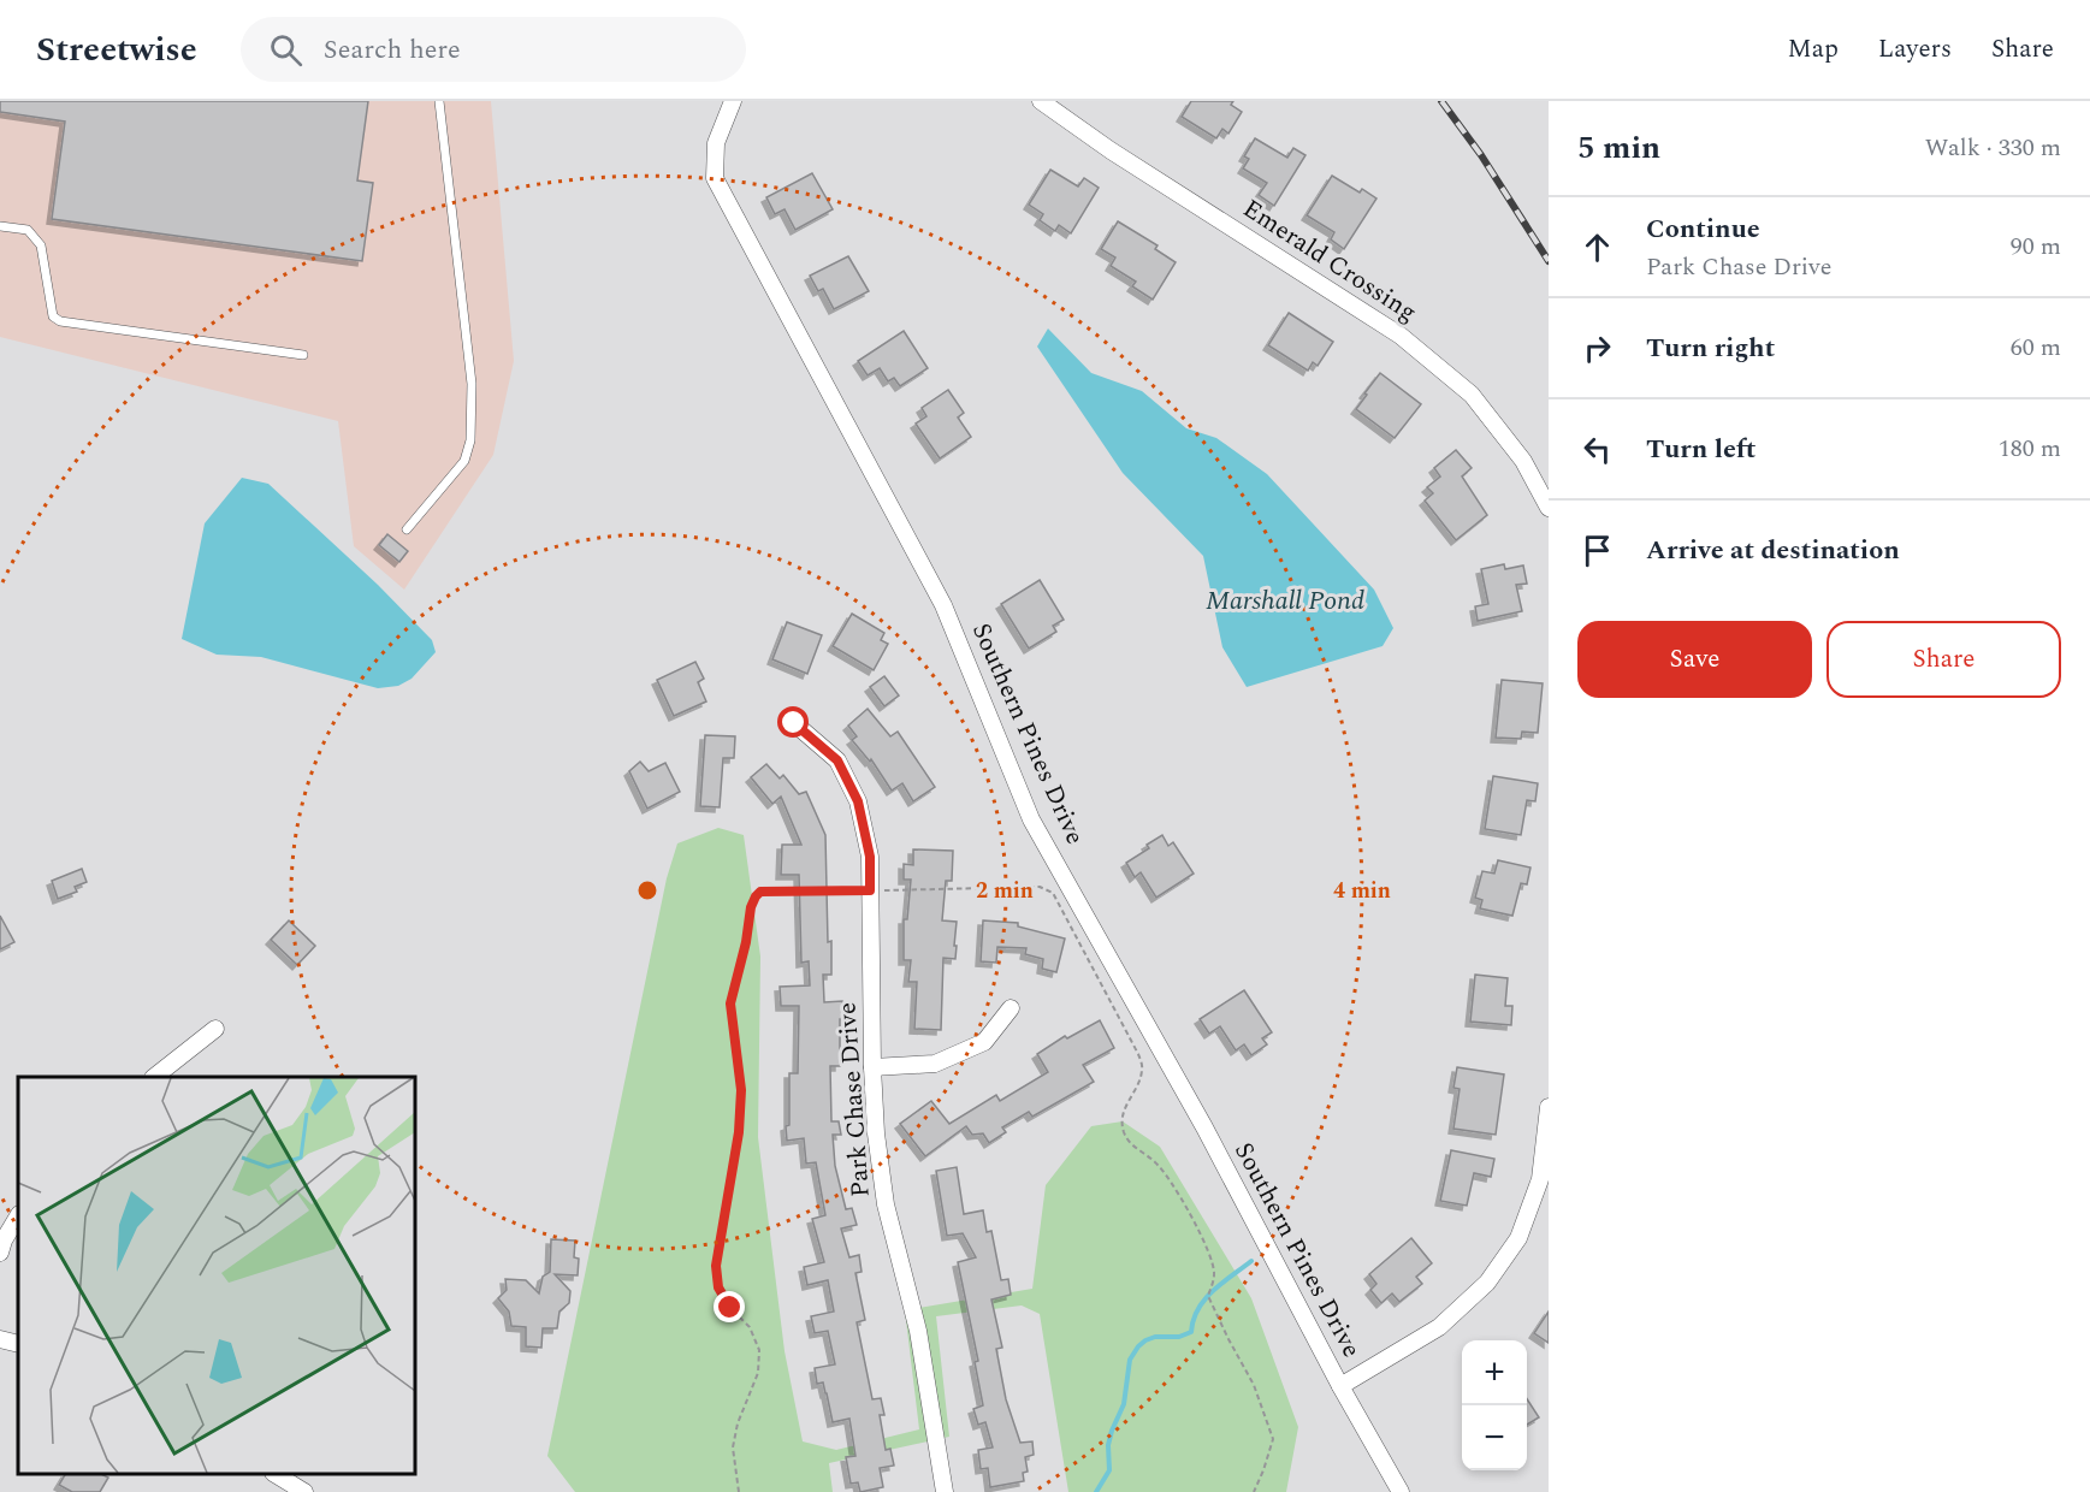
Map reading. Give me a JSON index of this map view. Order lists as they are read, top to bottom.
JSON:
{
  "streets": {
    "street": ["Emerald Crossing", "Southern Pines Drive", "Park Chase Drive"]
  },
  "water": ["Marshall Pond"],
  "page": {
    "header": "Streetwise",
    "search": "Search here",
    "nav": ["Map", "Layers", "Share"],
    "heading": ["5 min", "Walk · 330 m"],
    "list": [
      ["Continue", "Park Chase Drive", "90 m"],
      ["Turn right", "60 m"],
      ["Turn left", "180 m"],
      "Arrive at destination"
    ],
    "buttons": ["Save", "Share"],
    "map_buttons": ["+", "−"]
  },
  "rings": ["2 min", "4 min"]
}
